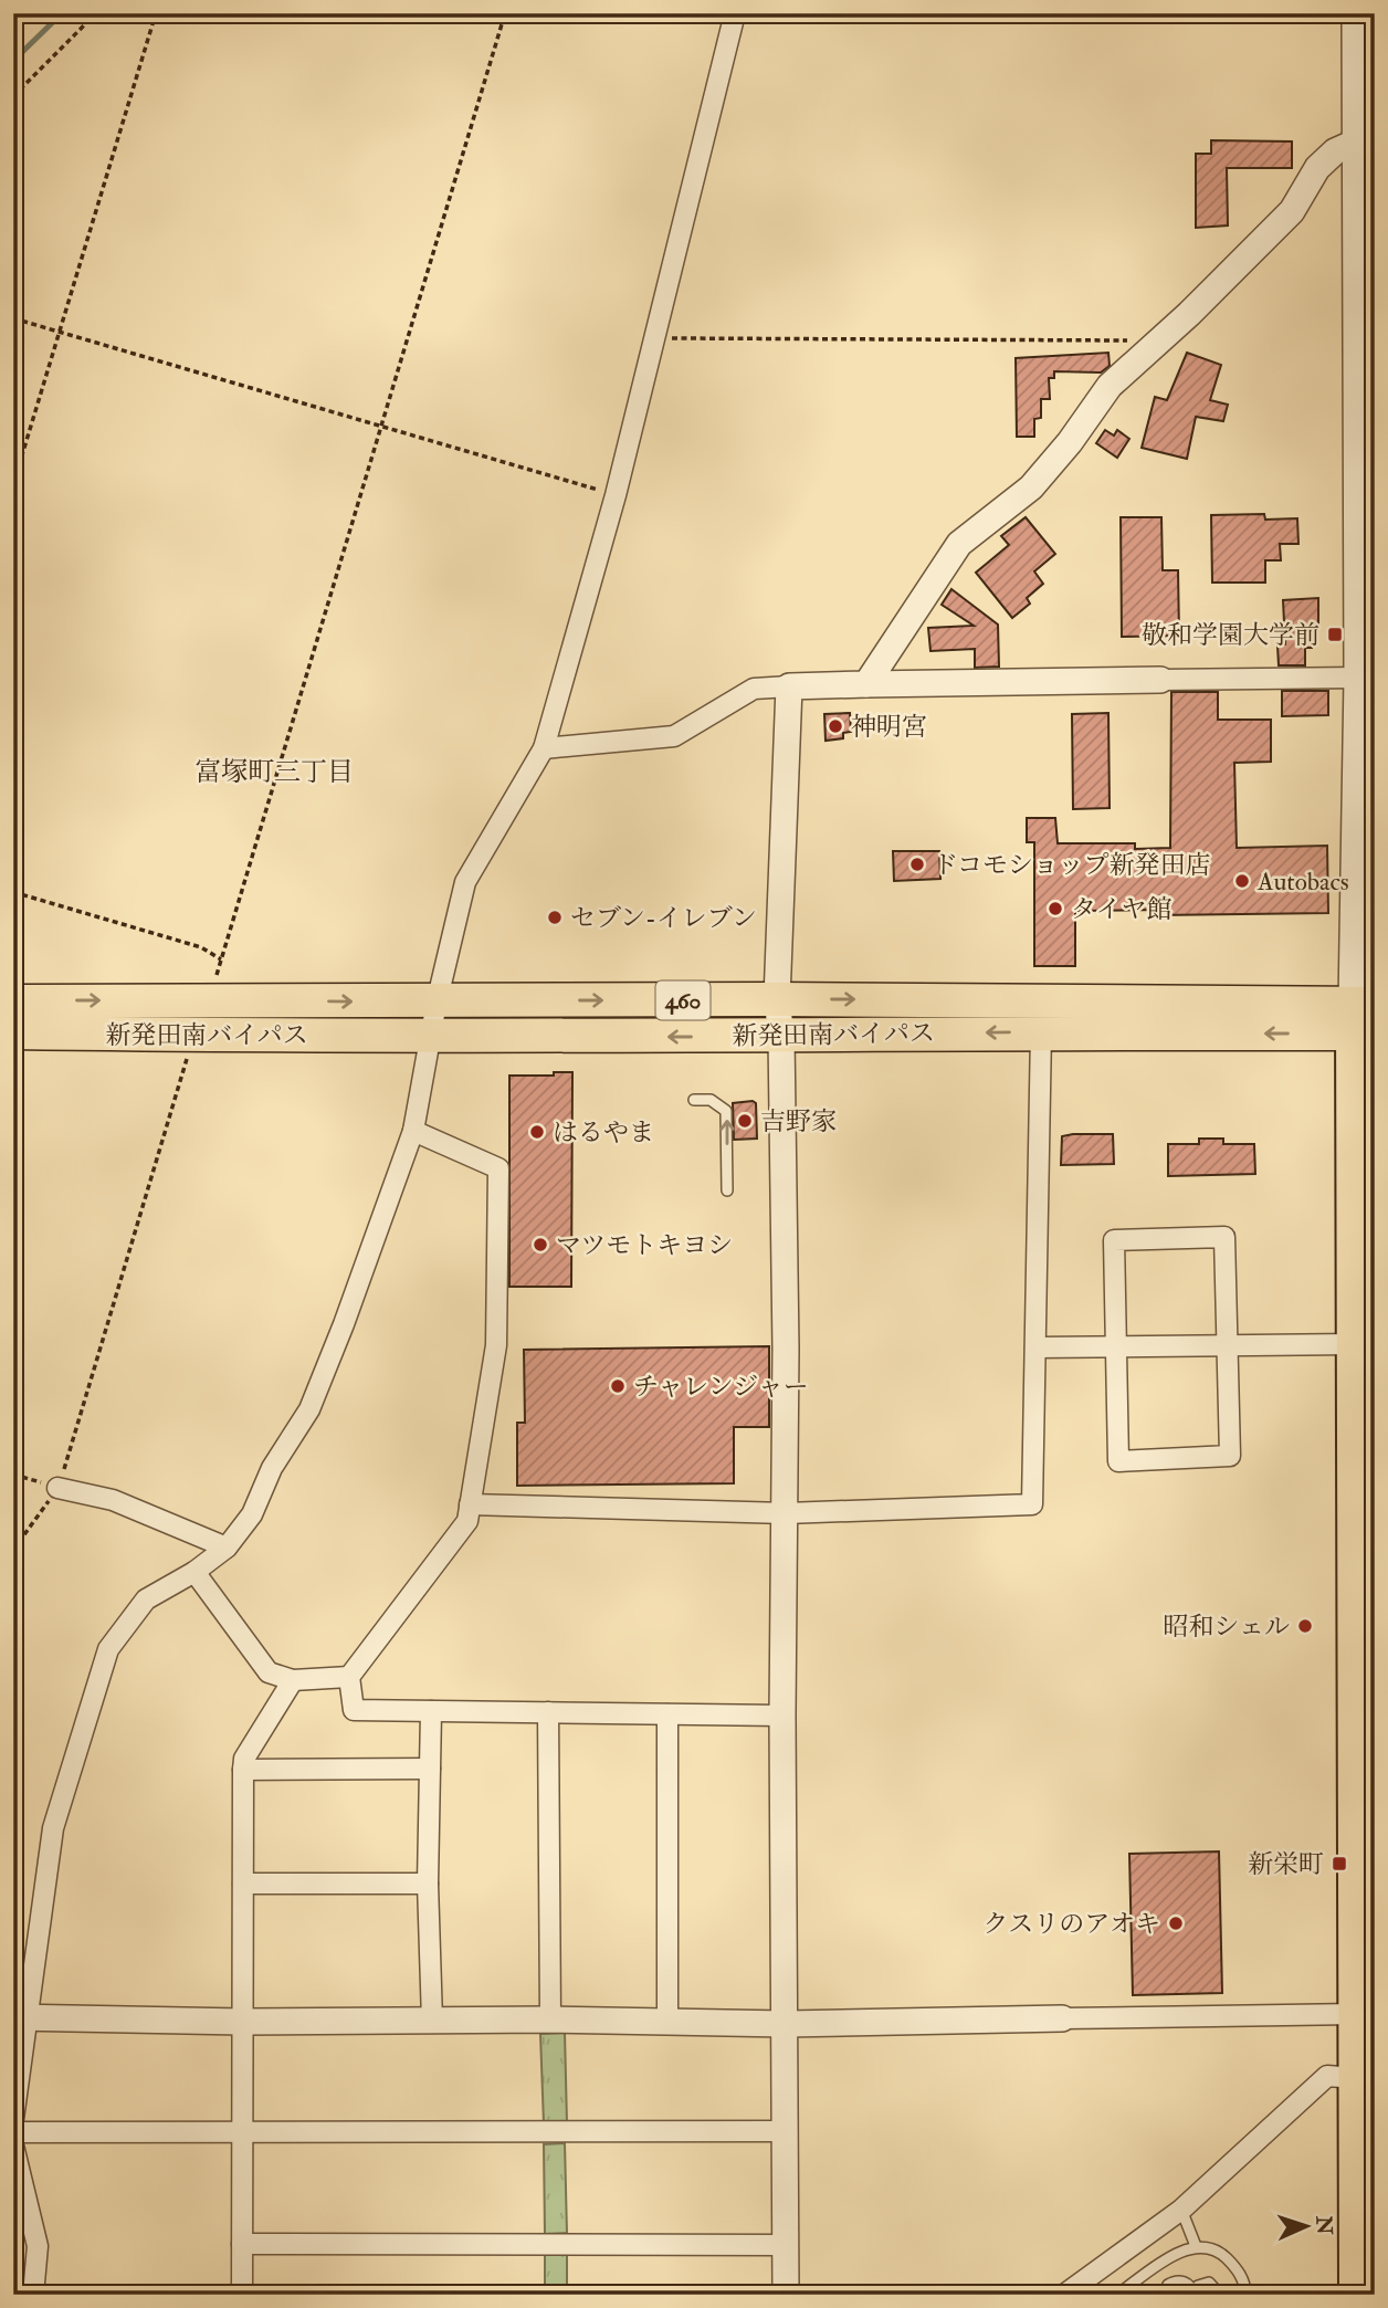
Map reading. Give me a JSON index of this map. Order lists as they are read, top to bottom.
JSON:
{
  "streets": {
    "highway": ["460", "新発田南バイパス"]
  },
  "districts": ["富塚町三丁目"],
  "places": {
    "transit": ["敬和学園大学前", "新栄町"],
    "other": [
      "神明宮",
      "ドコモショップ新発田店",
      "Autobacs",
      "タイヤ館",
      "セブン-イレブン",
      "吉野家",
      "はるやま",
      "マツモトキヨシ",
      "チャレンジャー",
      "昭和シェル",
      "クスリのアオキ"
    ]
  },
  "north": "right"
}
